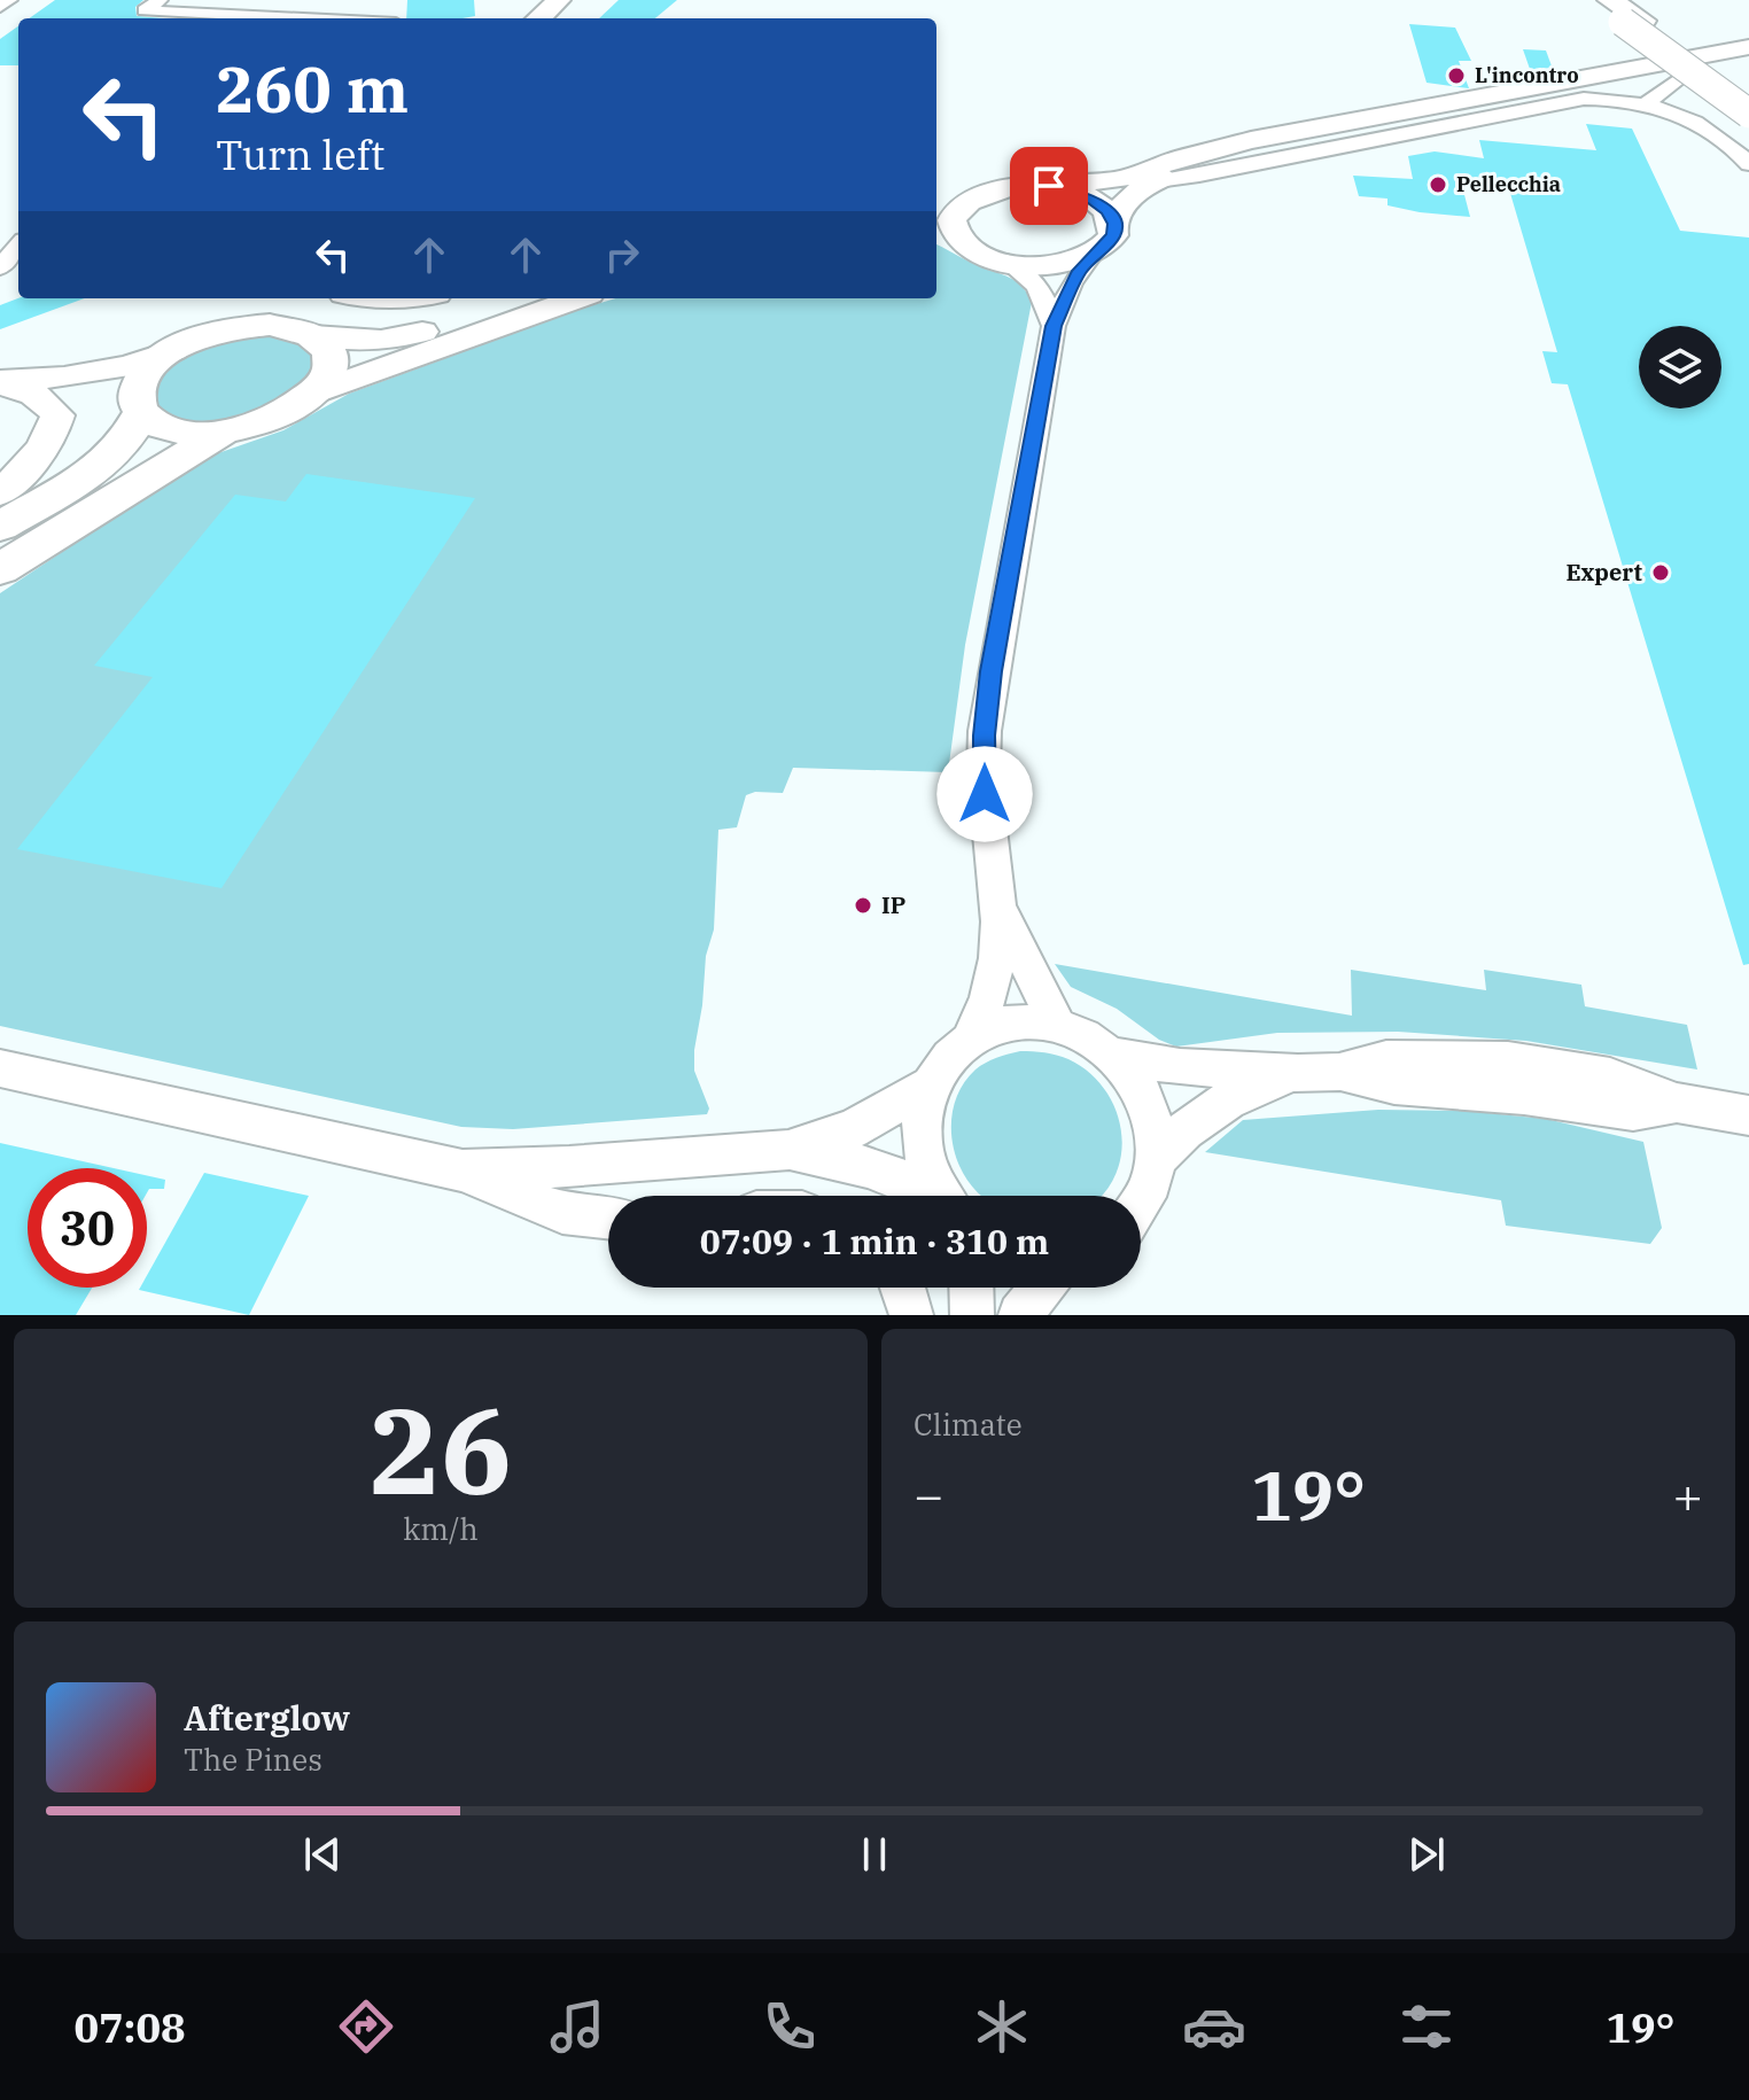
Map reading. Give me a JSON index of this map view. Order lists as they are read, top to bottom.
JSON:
{
  "places": [
    "L'incontro",
    "Pellecchia",
    "Expert",
    "IP"
  ],
  "page": {
    "turn": ["260 m", "Turn left"],
    "limit": "30",
    "trip": "07:09 · 1 min · 310 m",
    "tile": [
      ["26", "km/h"],
      "Climate"
    ],
    "heat": ["−", "19°", "+"],
    "song": ["Afterglow", "The Pines"],
    "tabs": ["07:08", "19°"]
  }
}
